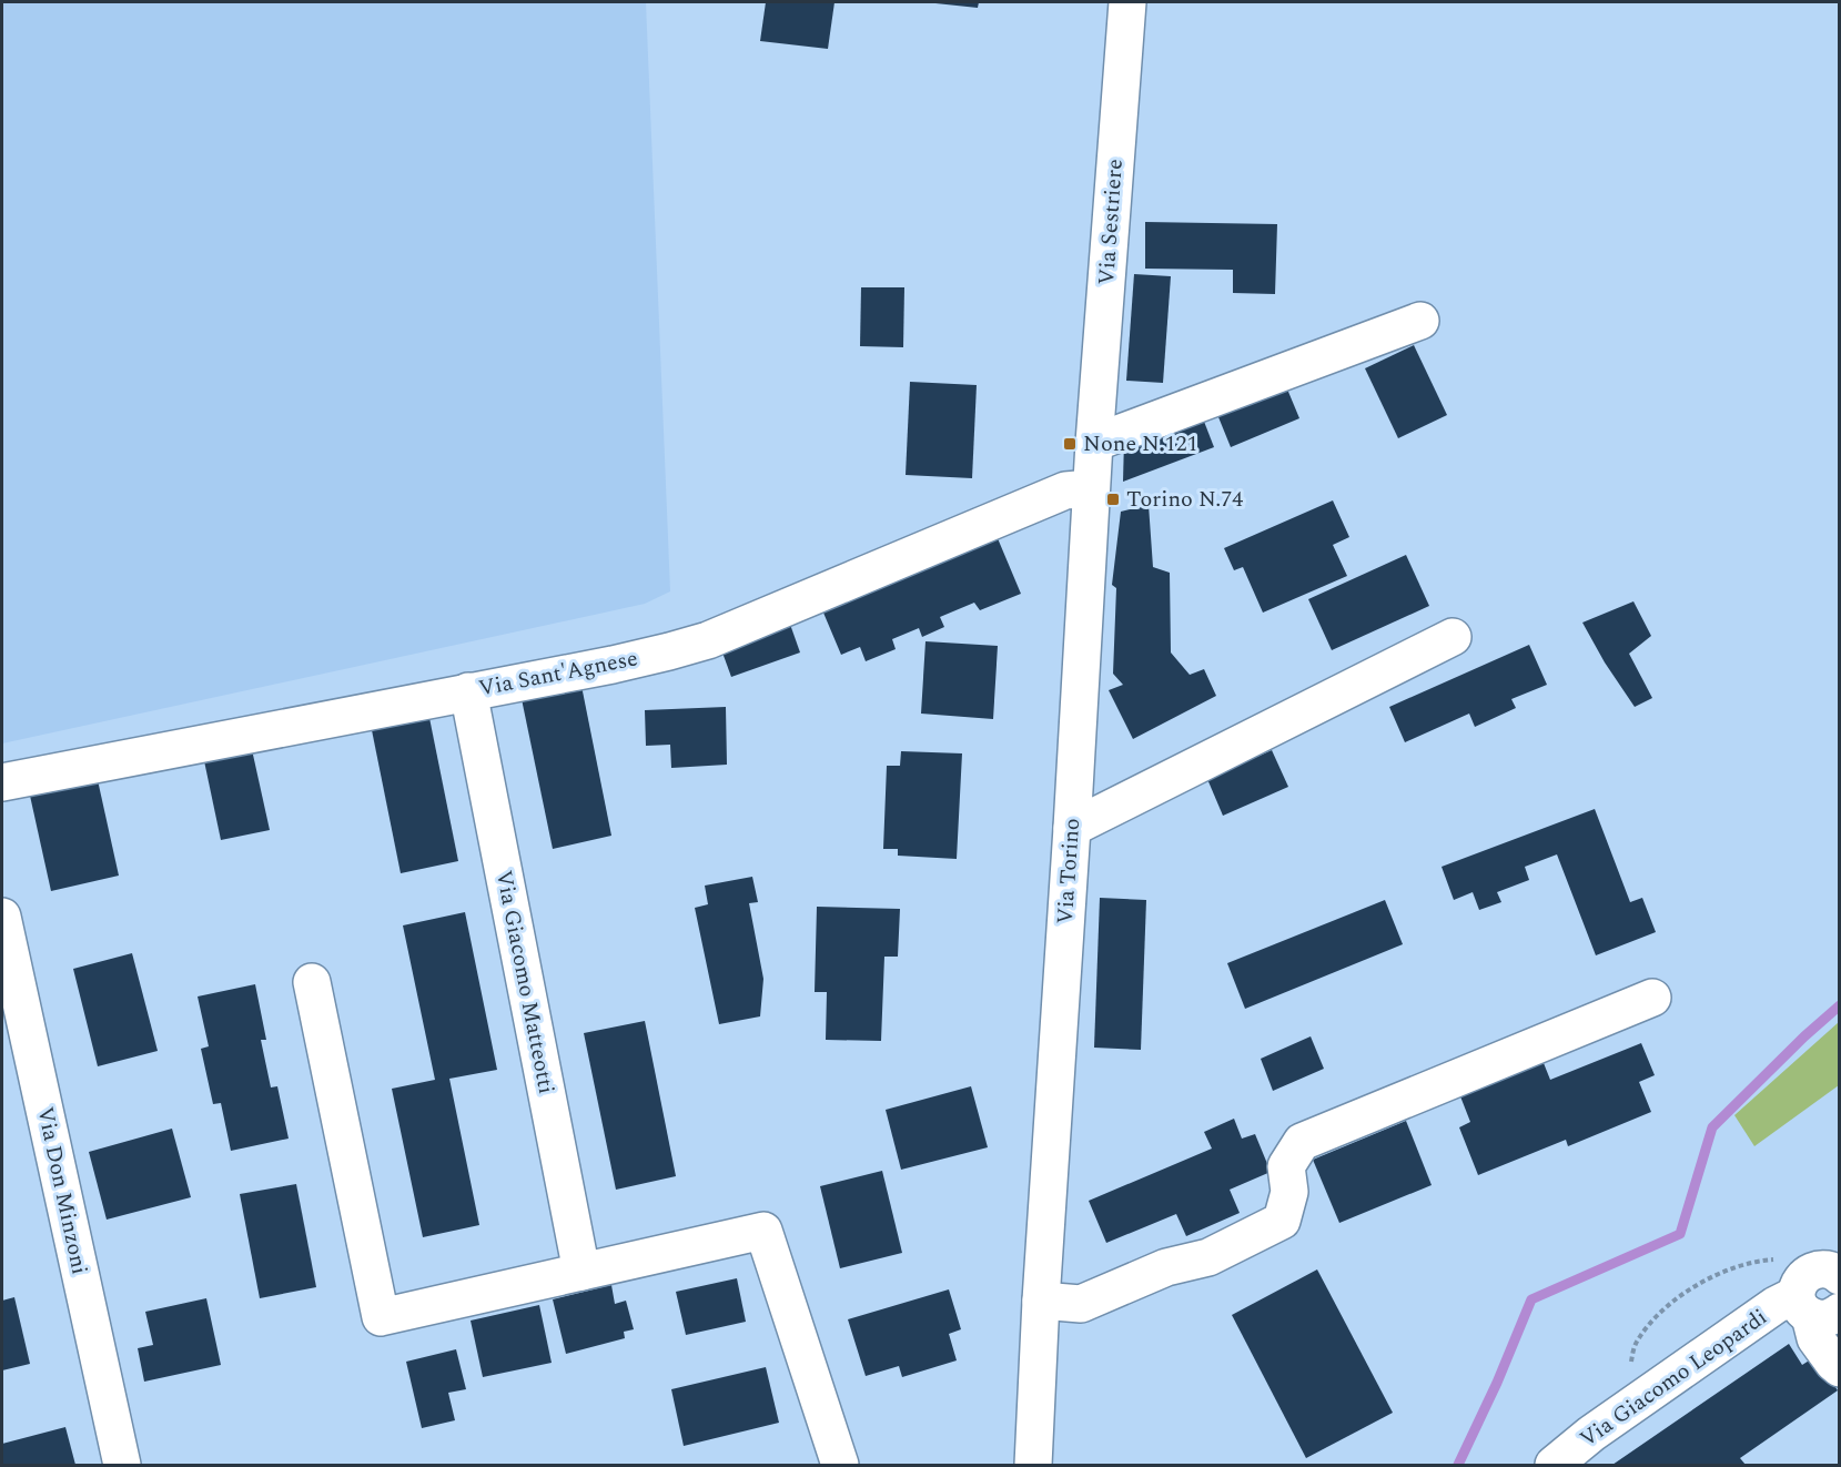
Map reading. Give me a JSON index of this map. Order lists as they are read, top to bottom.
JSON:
{
  "streets": {
    "street": [
      "Via Sestriere",
      "Via Sant'Agnese",
      "Via Torino",
      "Via Giacomo Matteotti",
      "Via Don Minzoni",
      "Via Giacomo Leopardi"
    ]
  },
  "crossings": [
    ["Via Sestriere", "Via Torino"],
    ["Via Sant'Agnese", "Via Torino"],
    ["Via Sant'Agnese", "Via Giacomo Matteotti"]
  ],
  "places": {
    "transit": ["None N.121", "Torino N.74"]
  }
}
